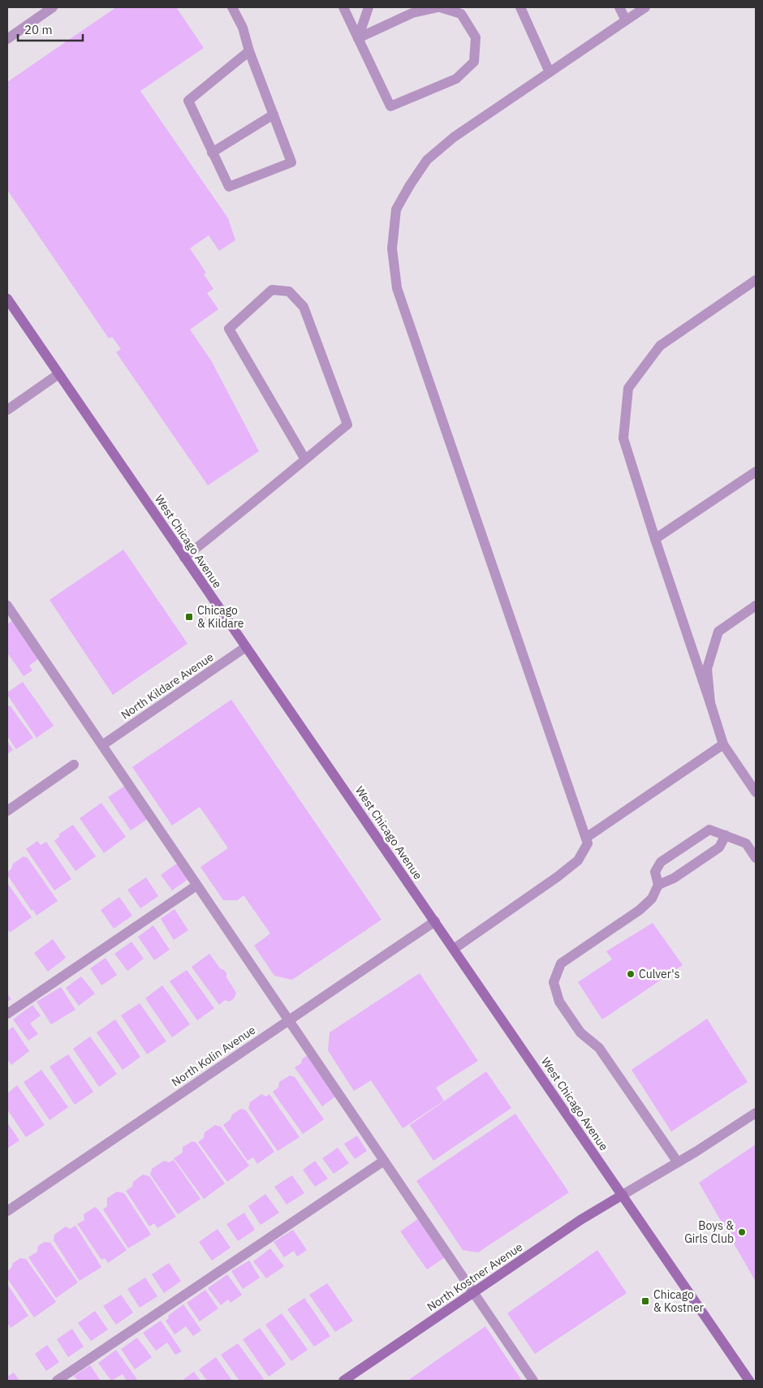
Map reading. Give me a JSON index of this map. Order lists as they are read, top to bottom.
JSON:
{
  "streets": {
    "main road": ["West Chicago Avenue", "North Kostner Avenue"],
    "street": ["North Kildare Avenue", "North Kolin Avenue"]
  },
  "crossings": [
    ["West Chicago Avenue", "North Kildare Avenue"],
    ["West Chicago Avenue", "North Kolin Avenue"],
    ["West Chicago Avenue", "North Kostner Avenue"]
  ],
  "places": {
    "transit": ["Chicago & Kildare", "Chicago & Kostner"],
    "other": ["Culver's", "Boys & Girls Club"]
  },
  "scale_bar": "20 m"
}
